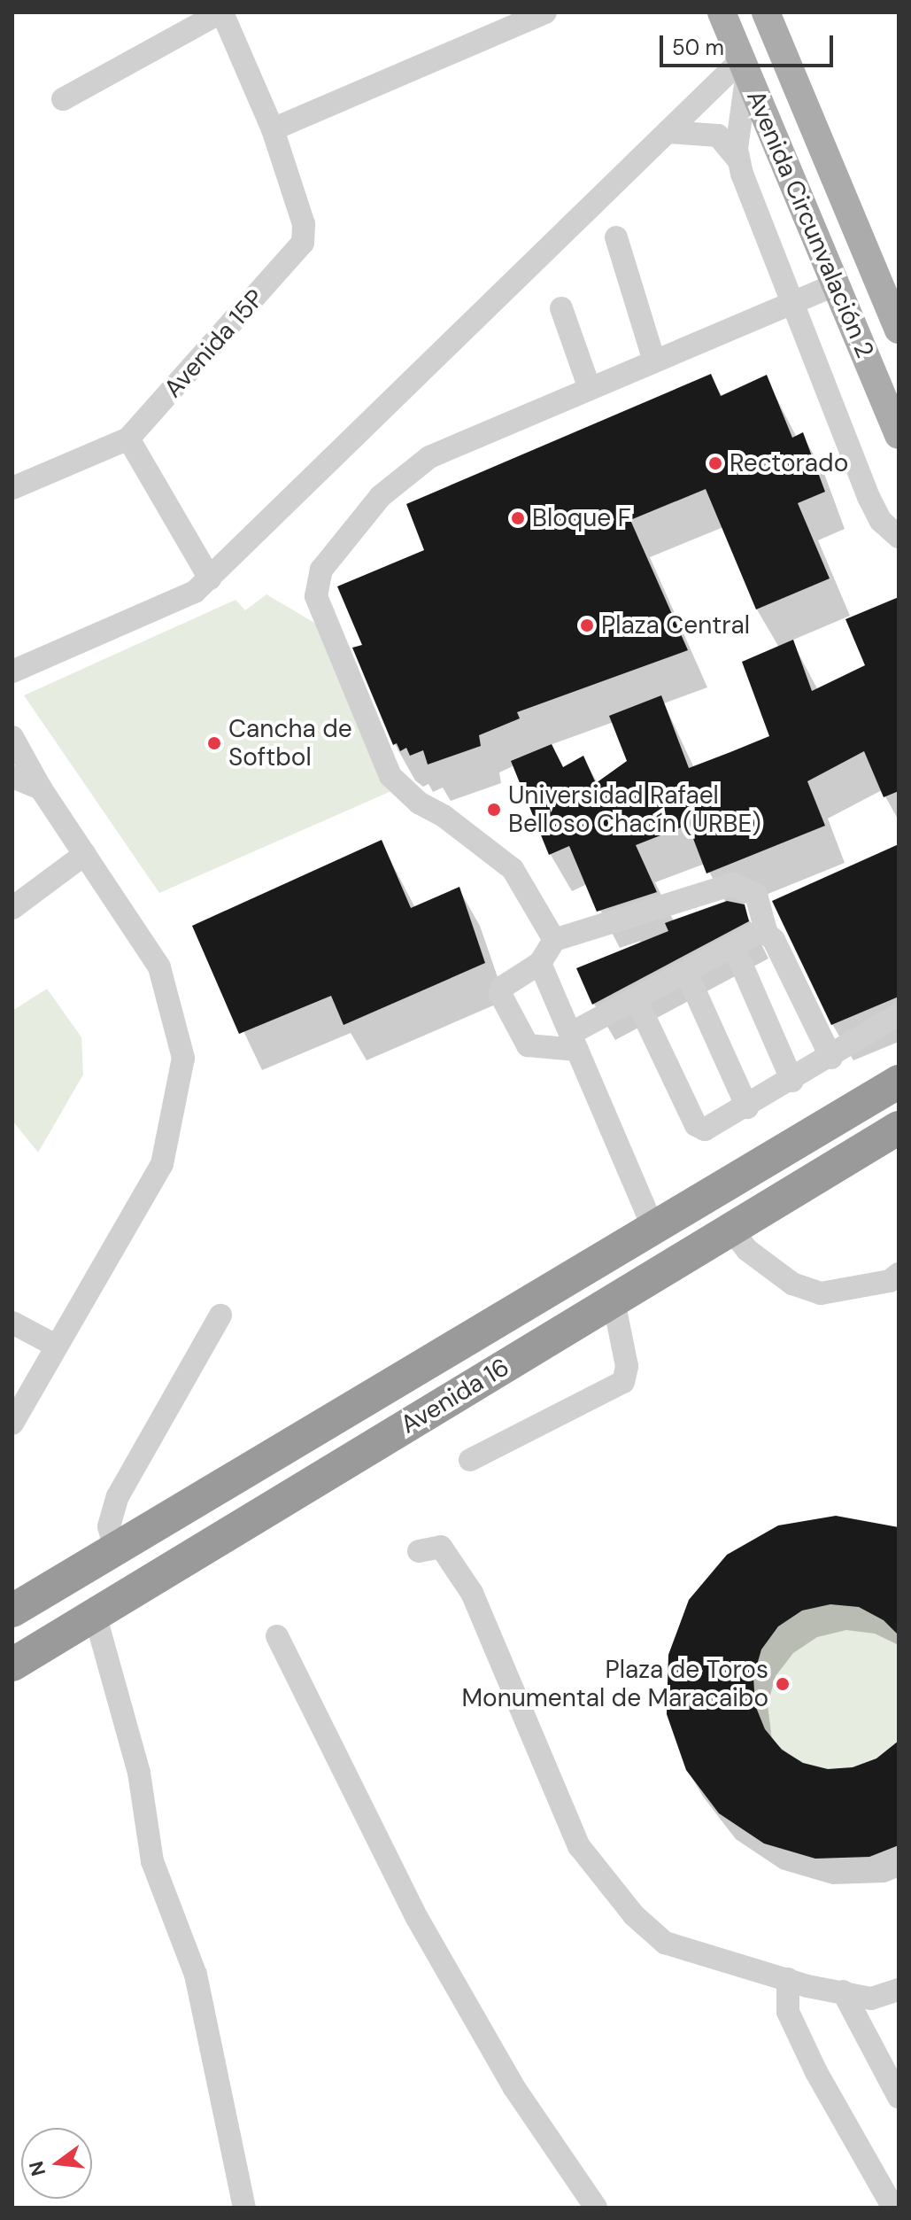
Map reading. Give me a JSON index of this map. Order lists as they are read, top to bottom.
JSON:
{
  "streets": {
    "highway": ["Avenida 16"],
    "main road": ["Avenida Circunvalación 2"],
    "street": ["Avenida 15P"]
  },
  "places": [
    "Rectorado",
    "Bloque F",
    "Plaza Central",
    "Cancha de Softbol",
    "Universidad Rafael Belloso Chacín (URBE)",
    "Plaza de Toros Monumental de Maracaibo"
  ],
  "scale_bar": "50 m",
  "north": "left"
}
